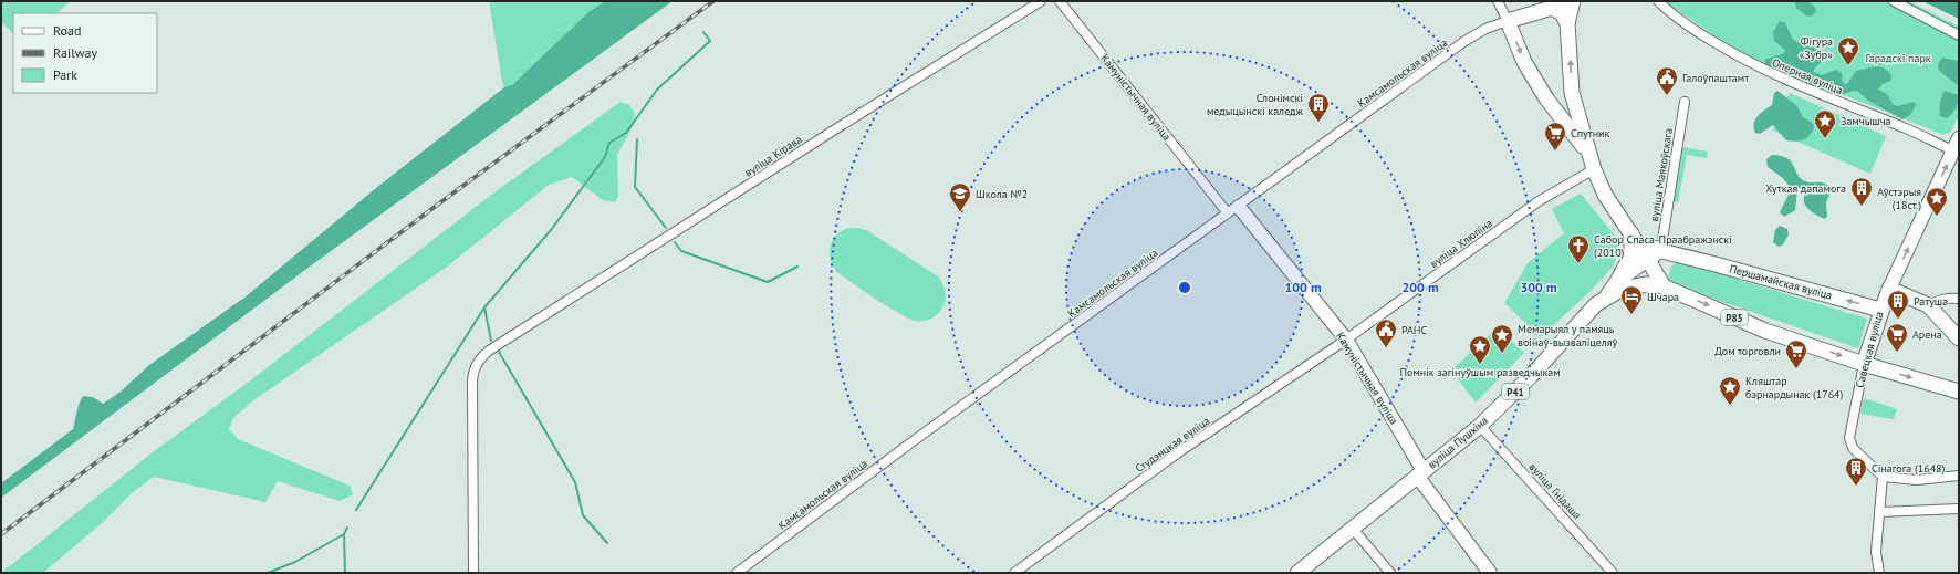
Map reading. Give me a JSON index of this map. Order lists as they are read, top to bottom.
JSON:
{
  "streets": {
    "main road": [
      "Першамайская вуліца",
      "Р85",
      "Савецкая вуліца",
      "Р41",
      "вуліца Пушкіна"
    ],
    "street": [
      "Камсамольская вуліца",
      "Оперная вуліца",
      "Камуністычная вуліца",
      "вуліца Кірава",
      "вуліца Маякоўскага",
      "вуліца Хлюпіна",
      "Студэнцкая вуліца",
      "вуліца Гнідаша"
    ]
  },
  "crossings": [
    ["Камсамольская вуліца", "Камуністычная вуліца"],
    ["Оперная вуліца", "Савецкая вуліца"],
    ["Камуністычная вуліца", "вуліца Хлюпіна"],
    ["Камуністычная вуліца", "вуліца Пушкіна"],
    ["Камуністычная вуліца", "Студэнцкая вуліца"],
    ["вуліца Маякоўскага", "Першамайская вуліца"],
    ["вуліца Маякоўскага", "Р41"],
    ["вуліца Хлюпіна", "Студэнцкая вуліца"],
    ["Першамайская вуліца", "Савецкая вуліца"],
    ["Першамайская вуліца", "Р41"],
    ["Р85", "Савецкая вуліца"],
    ["Р85", "вуліца Пушкіна"],
    ["Р41", "вуліца Пушкіна"],
    ["вуліца Пушкіна", "вуліца Гнідаша"]
  ],
  "one_way": ["Савецкая вуліца"],
  "parks": ["Гарадскі парк"],
  "places": {
    "place": [
      "Фігура «Зубр»",
      "Замчышча",
      "Аўстэрыя (18ст.)",
      "Мемарыял у памяць воінаў-вызваліцеляў",
      "Помнік загінуўшым разведчыкам",
      "Кляштар бэрнардынак (1764)"
    ],
    "public building": ["Галоўпаштамт", "РАНС"],
    "building": [
      "Слонімскі медыцынскі каледж",
      "Хуткая дапамога",
      "Ратуша",
      "Сінагога (1648)"
    ],
    "supermarket": ["Спутник", "Арена", "Дом торговли"],
    "school or university": ["Школа №2"],
    "church": ["Сабор Спаса-Праабражэнскі (2010)"],
    "hotel": ["Шчара"]
  },
  "legend": ["Road", "Railway", "Park"],
  "rings": ["100 m", "200 m", "300 m"]
}
